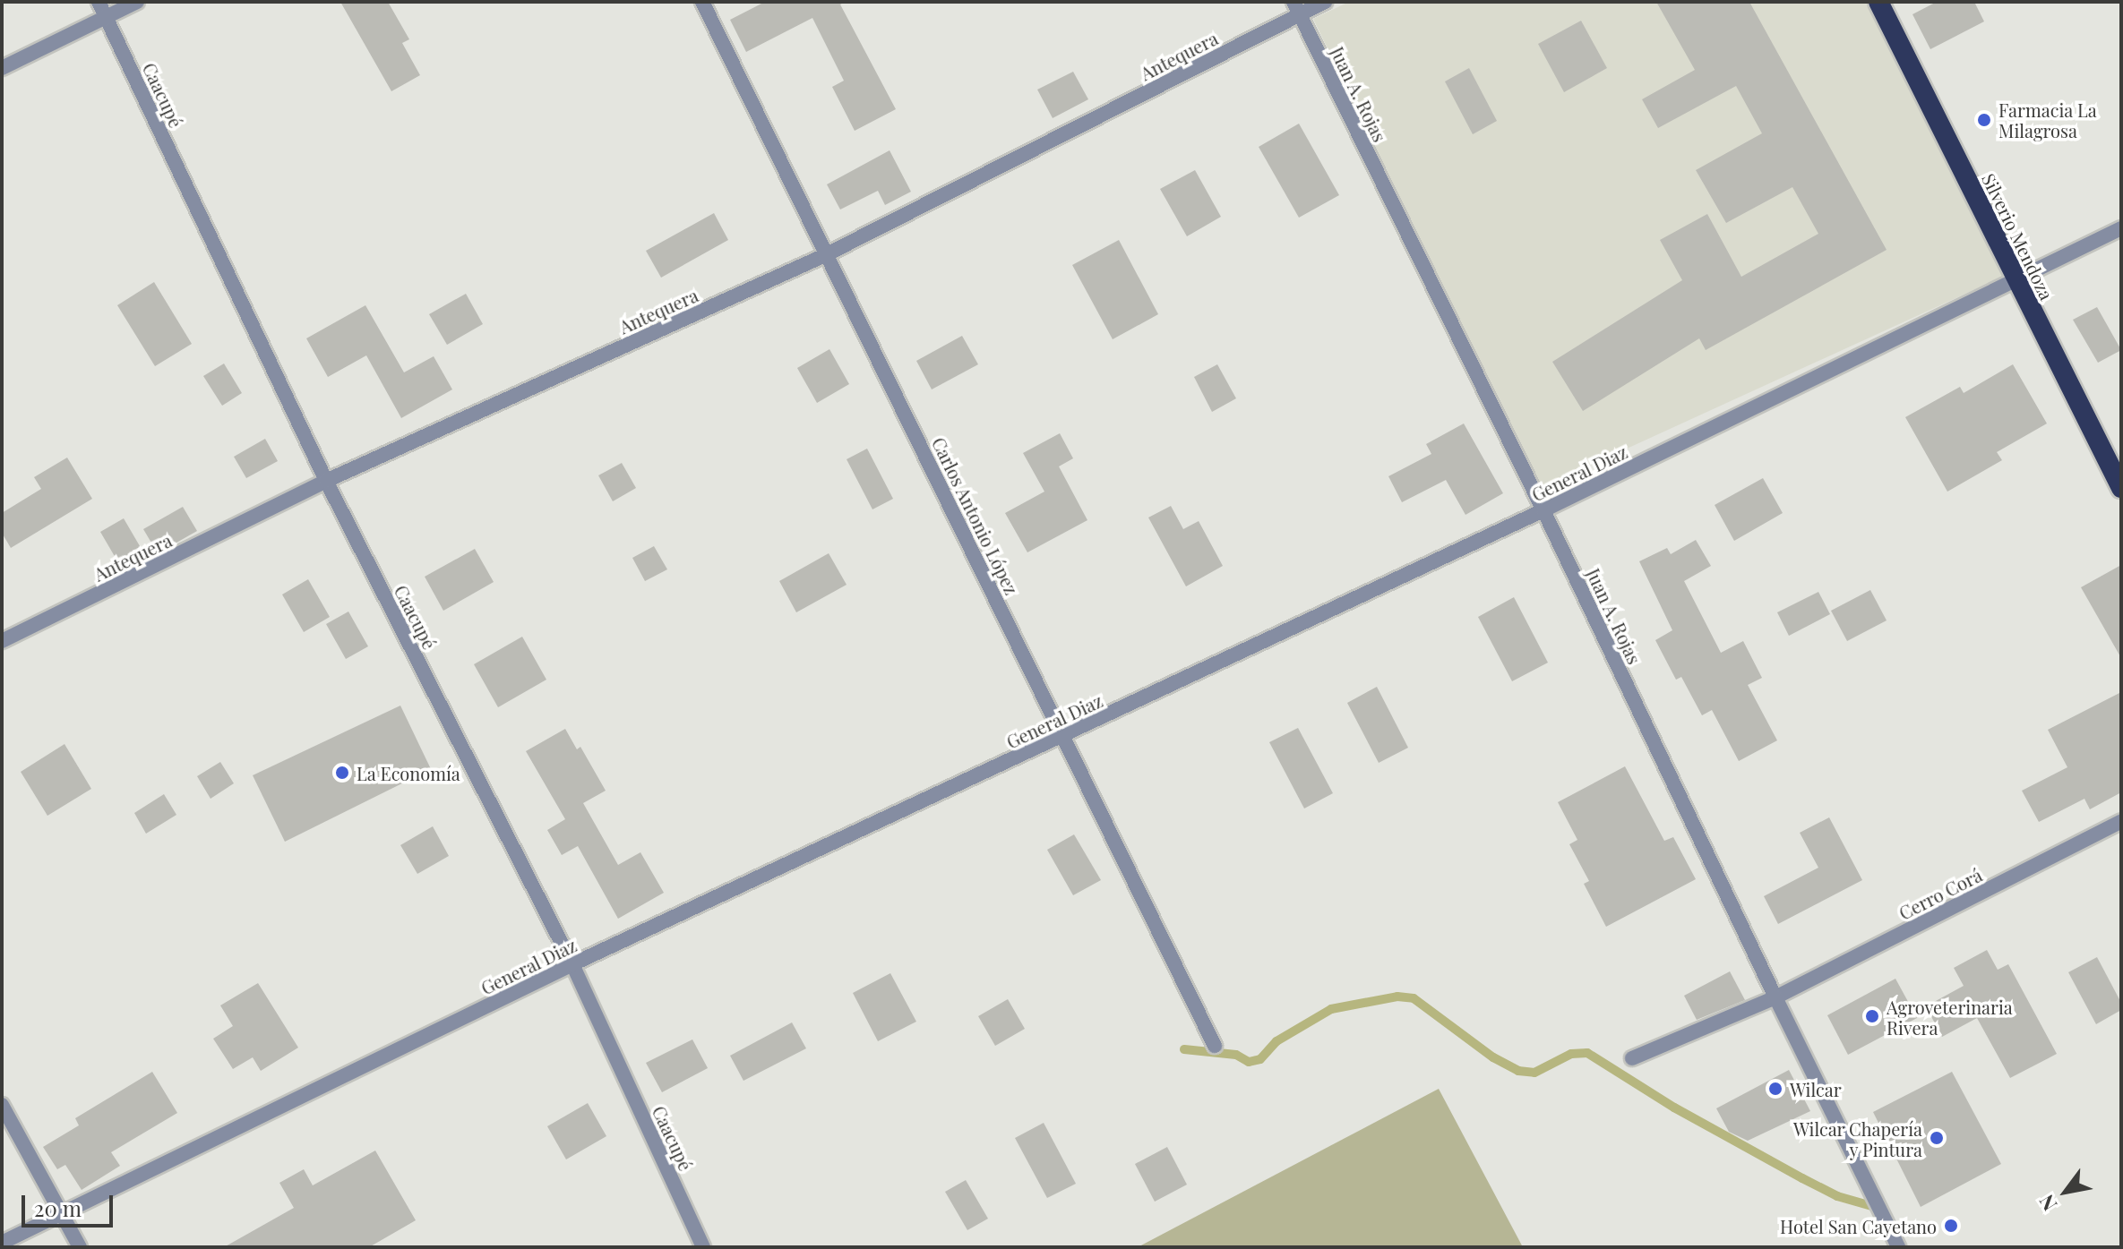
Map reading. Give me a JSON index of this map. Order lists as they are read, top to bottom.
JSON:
{
  "streets": {
    "highway": ["Silverio Mendoza"],
    "street": [
      "Antequera",
      "Juan A. Rojas",
      "Caacupé",
      "General Diaz",
      "Carlos Antonio López",
      "Cerro Corá"
    ]
  },
  "crossings": [
    ["Antequera", "Juan A. Rojas"],
    ["Antequera", "Caacupé"],
    ["Antequera", "Carlos Antonio López"],
    ["Juan A. Rojas", "General Diaz"],
    ["Juan A. Rojas", "Cerro Corá"],
    ["Caacupé", "General Diaz"],
    ["Silverio Mendoza", "General Diaz"],
    ["General Diaz", "Carlos Antonio López"]
  ],
  "places": [
    "Farmacia La Milagrosa",
    "La Economía",
    "Agroveterinaria Rivera",
    "Wilcar",
    "Wilcar Chapería y Pintura",
    "Hotel San Cayetano"
  ],
  "scale_bar": "20 m",
  "north": "bottom left"
}
